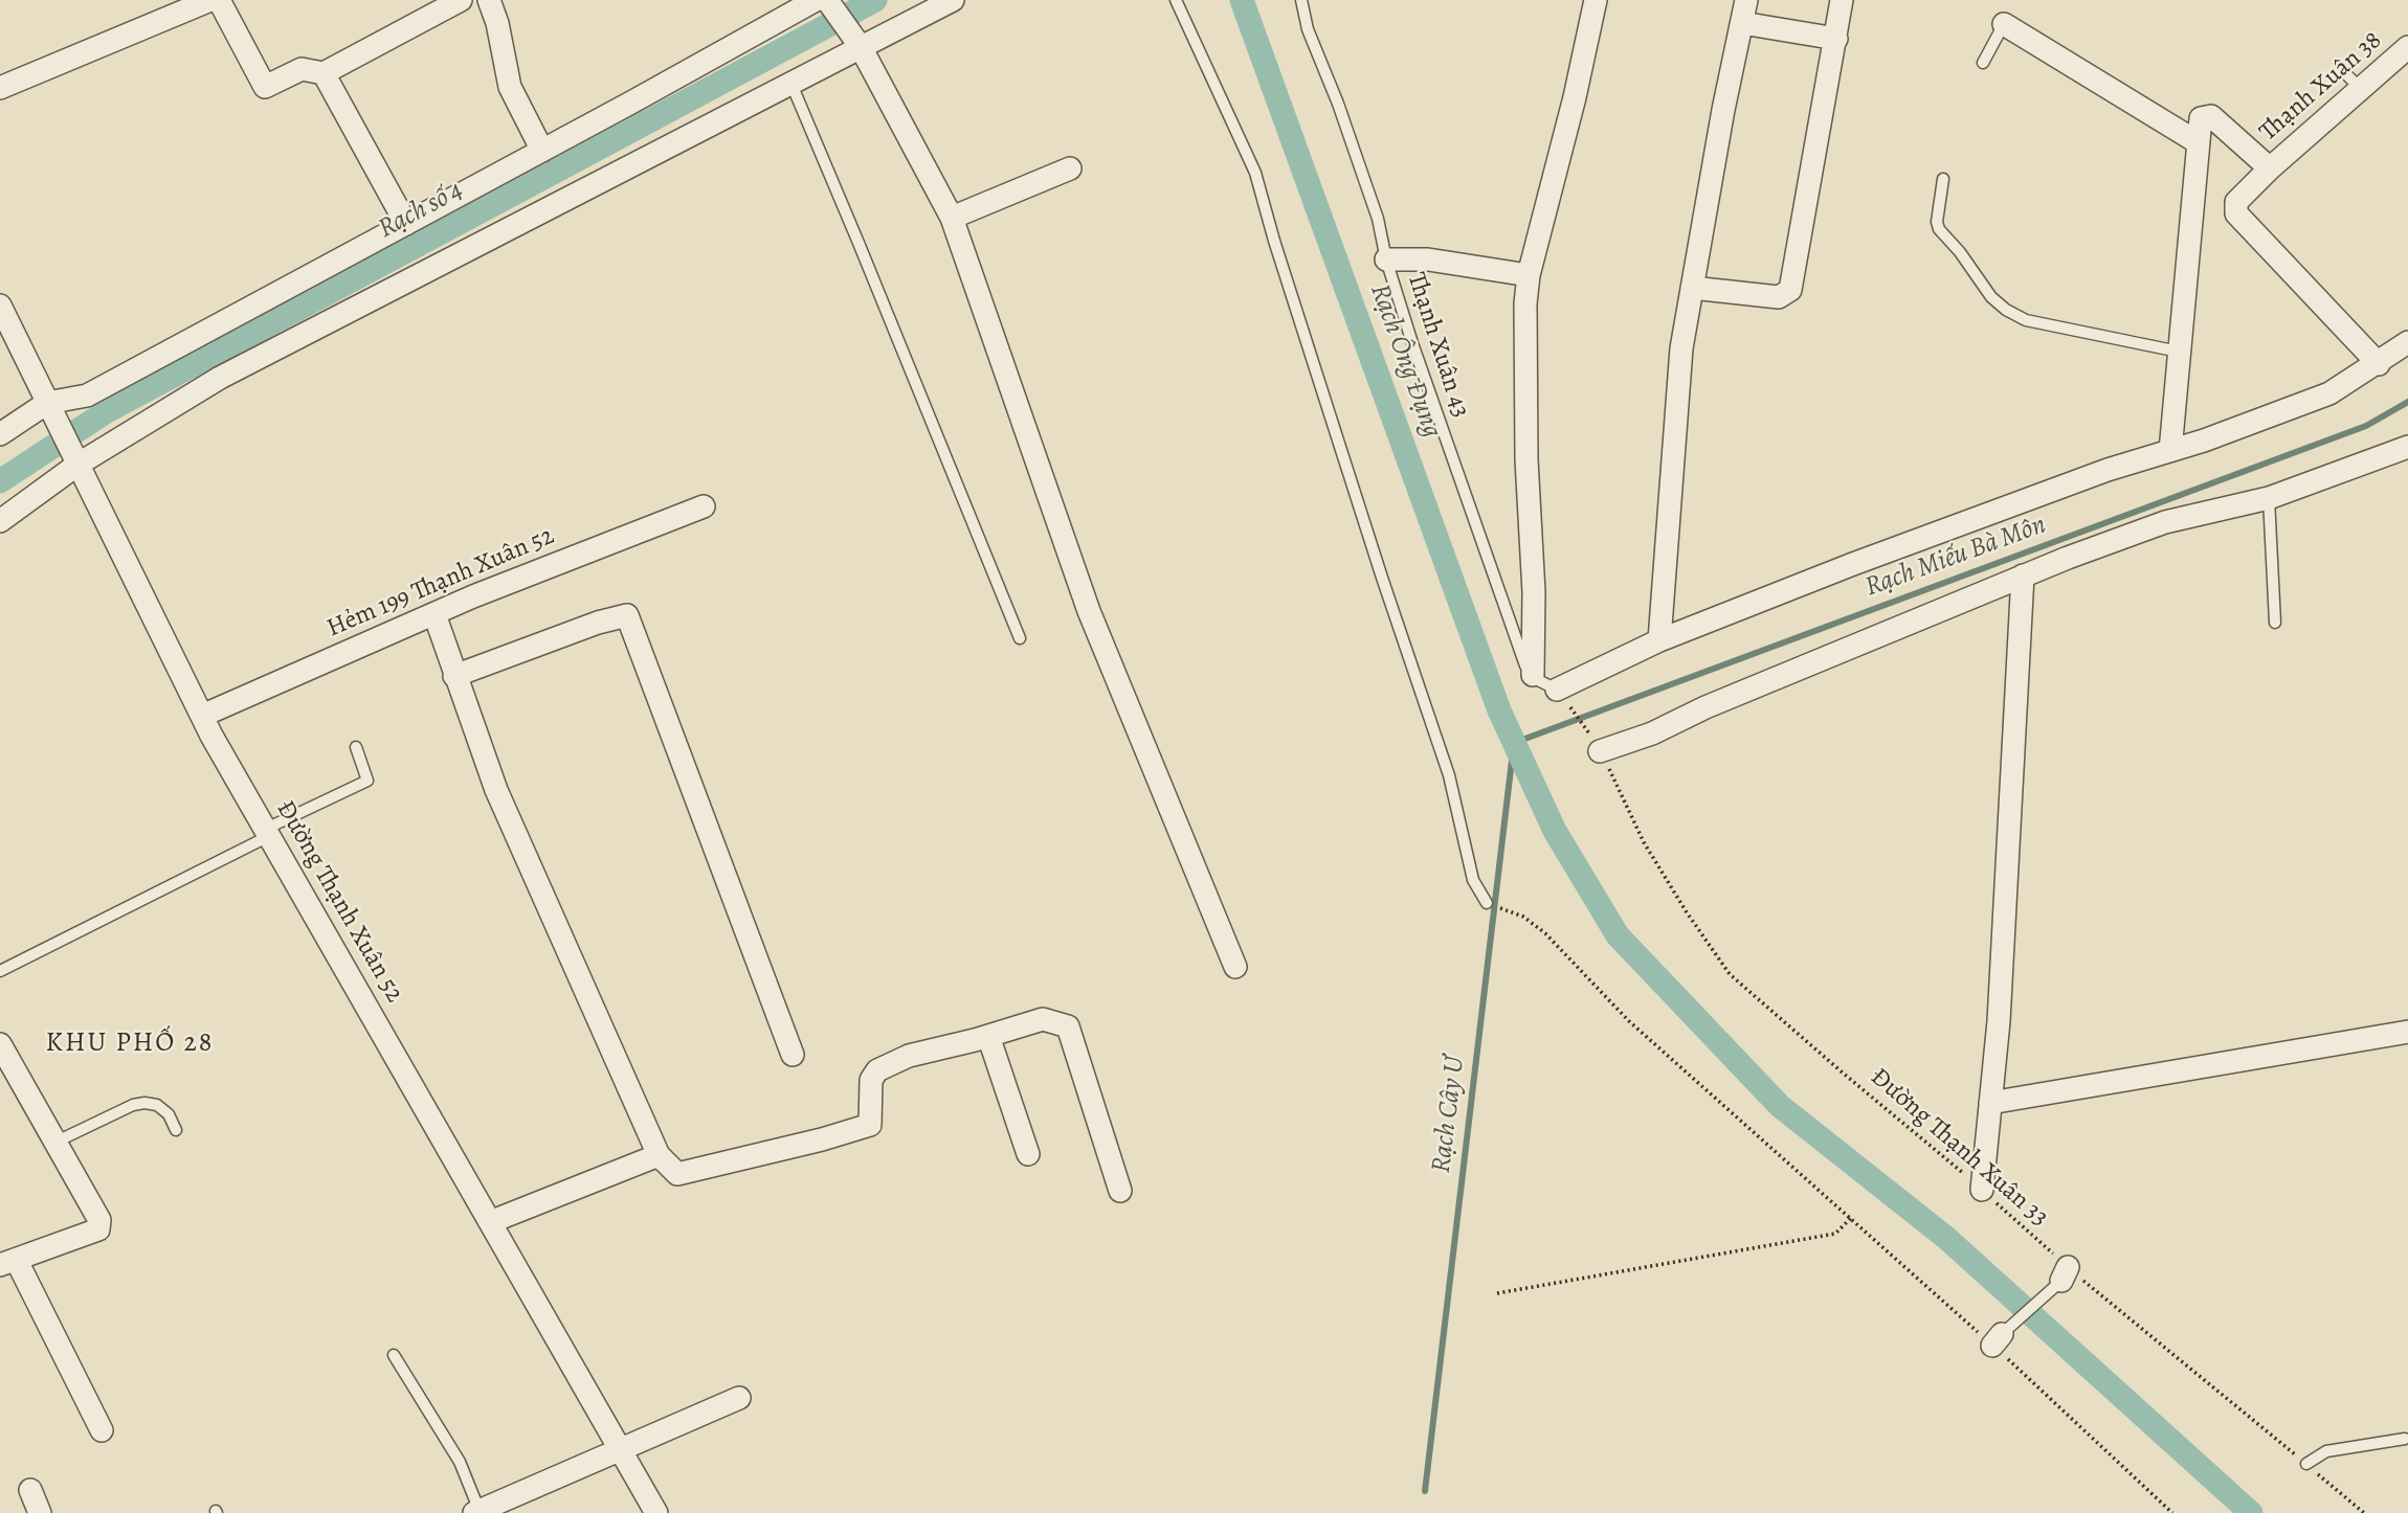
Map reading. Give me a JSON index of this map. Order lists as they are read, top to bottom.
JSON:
{
  "streets": {
    "street": ["Thạnh Xuân 38", "Hẻm 199 Thạnh Xuân 52", "Đường Thạnh Xuân 52"],
    "lane": ["Thạnh Xuân 43"],
    "path": ["Đường Thạnh Xuân 33"]
  },
  "crossings": [
    ["Hẻm 199 Thạnh Xuân 52", "Đường Thạnh Xuân 52"]
  ],
  "districts": ["KHU PHỐ 28"],
  "water": [
    "Rạch số 4",
    "Rạch Ông Đụng",
    "Rạch Miếu Bà Môn",
    "Rạch Cây Ư"
  ]
}
